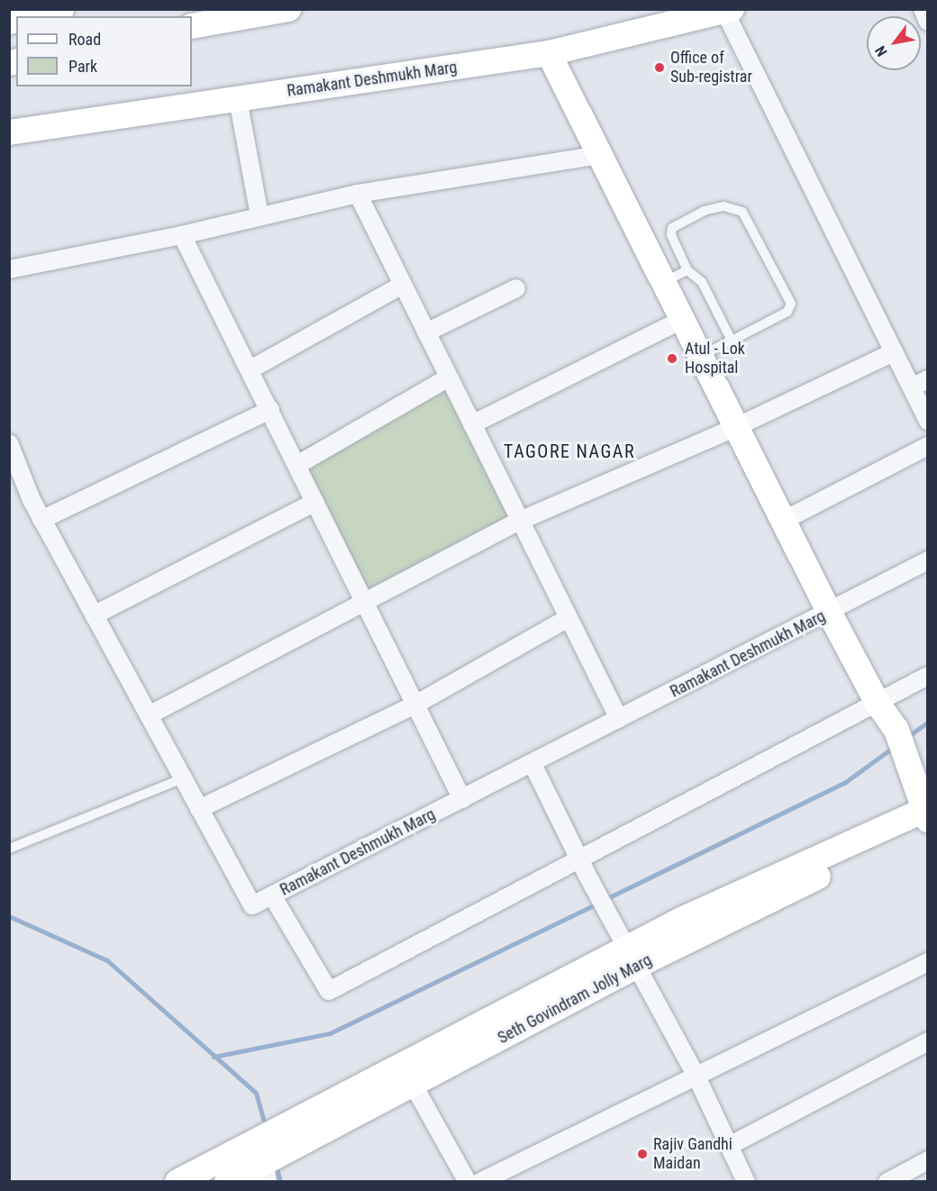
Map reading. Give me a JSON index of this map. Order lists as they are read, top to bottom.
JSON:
{
  "streets": {
    "street": ["Ramakant Deshmukh Marg", "Seth Govindram Jolly Marg"]
  },
  "districts": ["TAGORE NAGAR"],
  "places": ["Office of Sub-registrar", "Atul - Lok Hospital", "Rajiv Gandhi Maidan"],
  "legend": ["Road", "Park"],
  "north": "bottom left"
}
